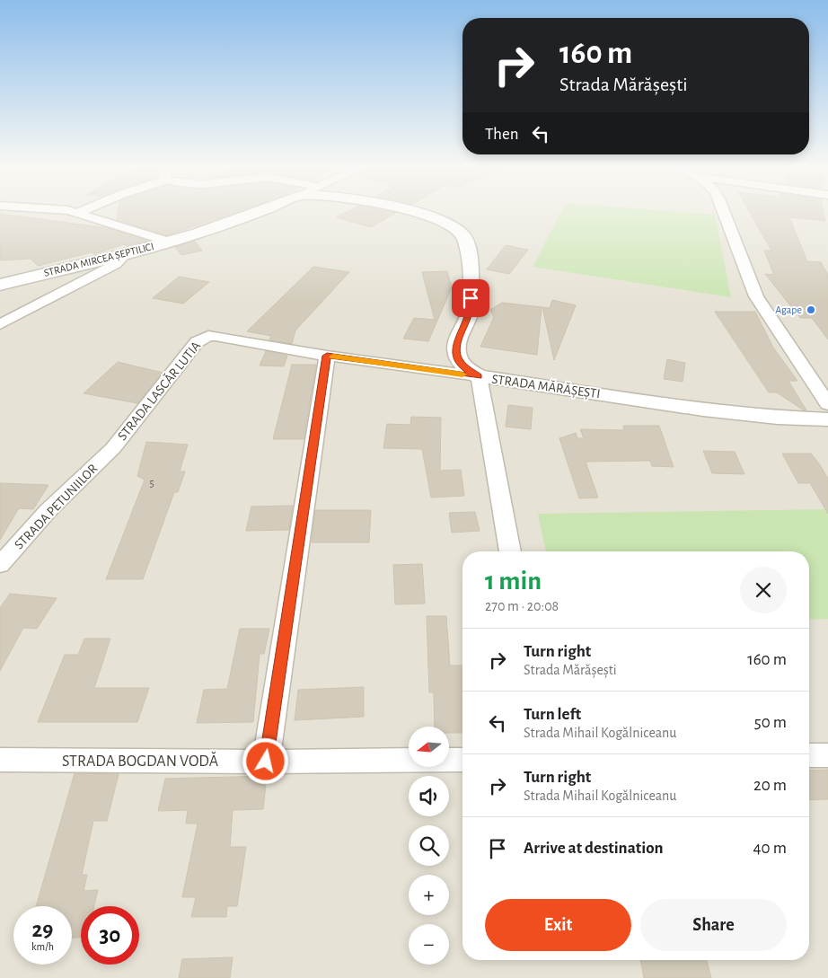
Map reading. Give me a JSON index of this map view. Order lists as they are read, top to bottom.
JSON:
{
  "streets": {
    "street": [
      "STRADA MIRCEA ȘEPTILICI",
      "STRADA MĂRĂȘEȘTI",
      "STRADA LASCĂR LUTIA",
      "STRADA PETUNIILOR",
      "STRADA BOGDAN VODĂ"
    ]
  },
  "crossings": [
    ["STRADA MĂRĂȘEȘTI", "STRADA LASCĂR LUTIA"],
    ["STRADA LASCĂR LUTIA", "STRADA PETUNIILOR"]
  ],
  "places": ["Agape"],
  "house_numbers": ["5"],
  "north": "left",
  "page": {
    "turn": ["160 m", "Strada Mărășești"],
    "then": "Then",
    "heading": ["1 min", "270 m · 20:08"],
    "list": [
      {
        "name": "Turn right",
        "note": "Strada Mărășești",
        "value": "160 m"
      },
      {
        "name": "Turn left",
        "note": "Strada Mihail Kogălniceanu",
        "value": "50 m"
      },
      {
        "name": "Turn right",
        "note": "Strada Mihail Kogălniceanu",
        "value": "20 m"
      },
      {
        "name": "Arrive at destination",
        "value": "40 m"
      }
    ],
    "map_buttons": ["+", "−"],
    "buttons": ["Exit", "Share"],
    "speed": "29 km/h",
    "limit": "30"
  }
}
